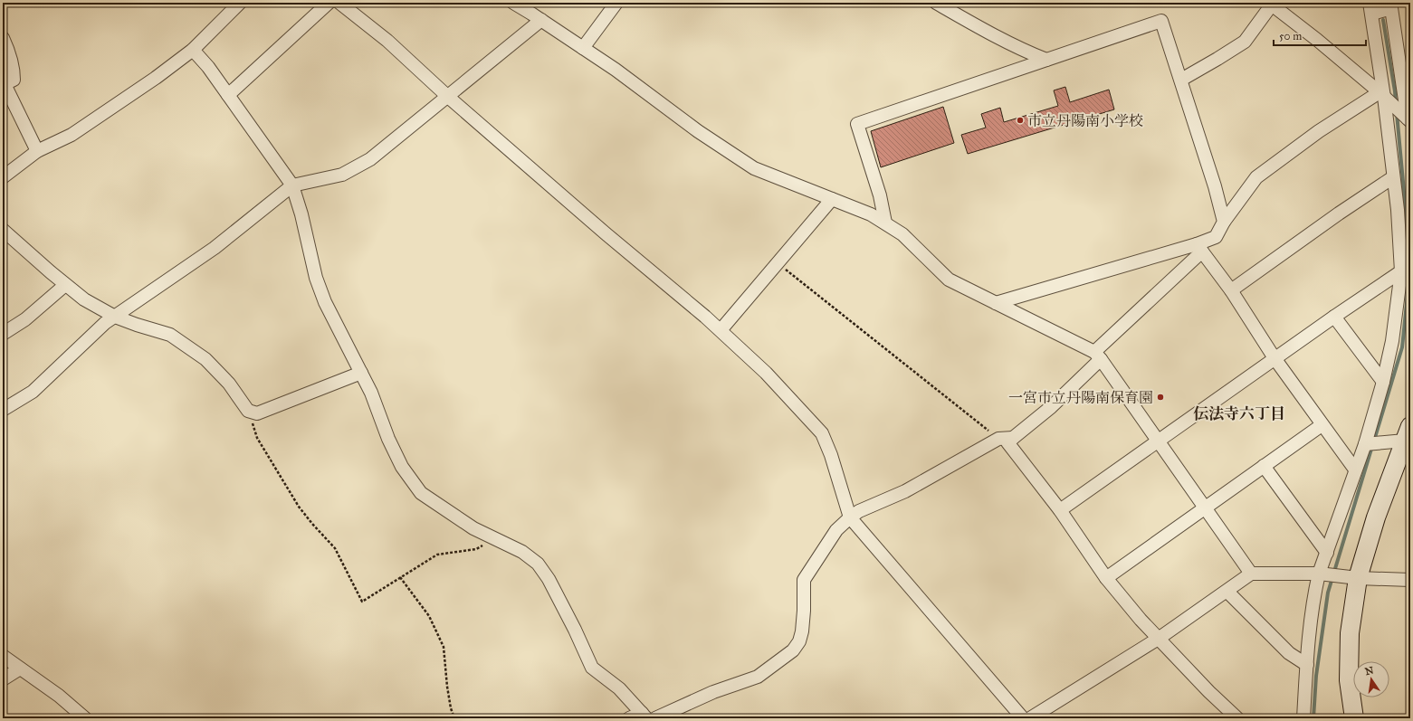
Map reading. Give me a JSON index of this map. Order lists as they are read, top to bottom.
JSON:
{
  "districts": ["伝法寺六丁目"],
  "places": ["市立丹陽南小学校", "一宮市立丹陽南保育園"],
  "scale_bar": "50 m",
  "north": "top"
}
